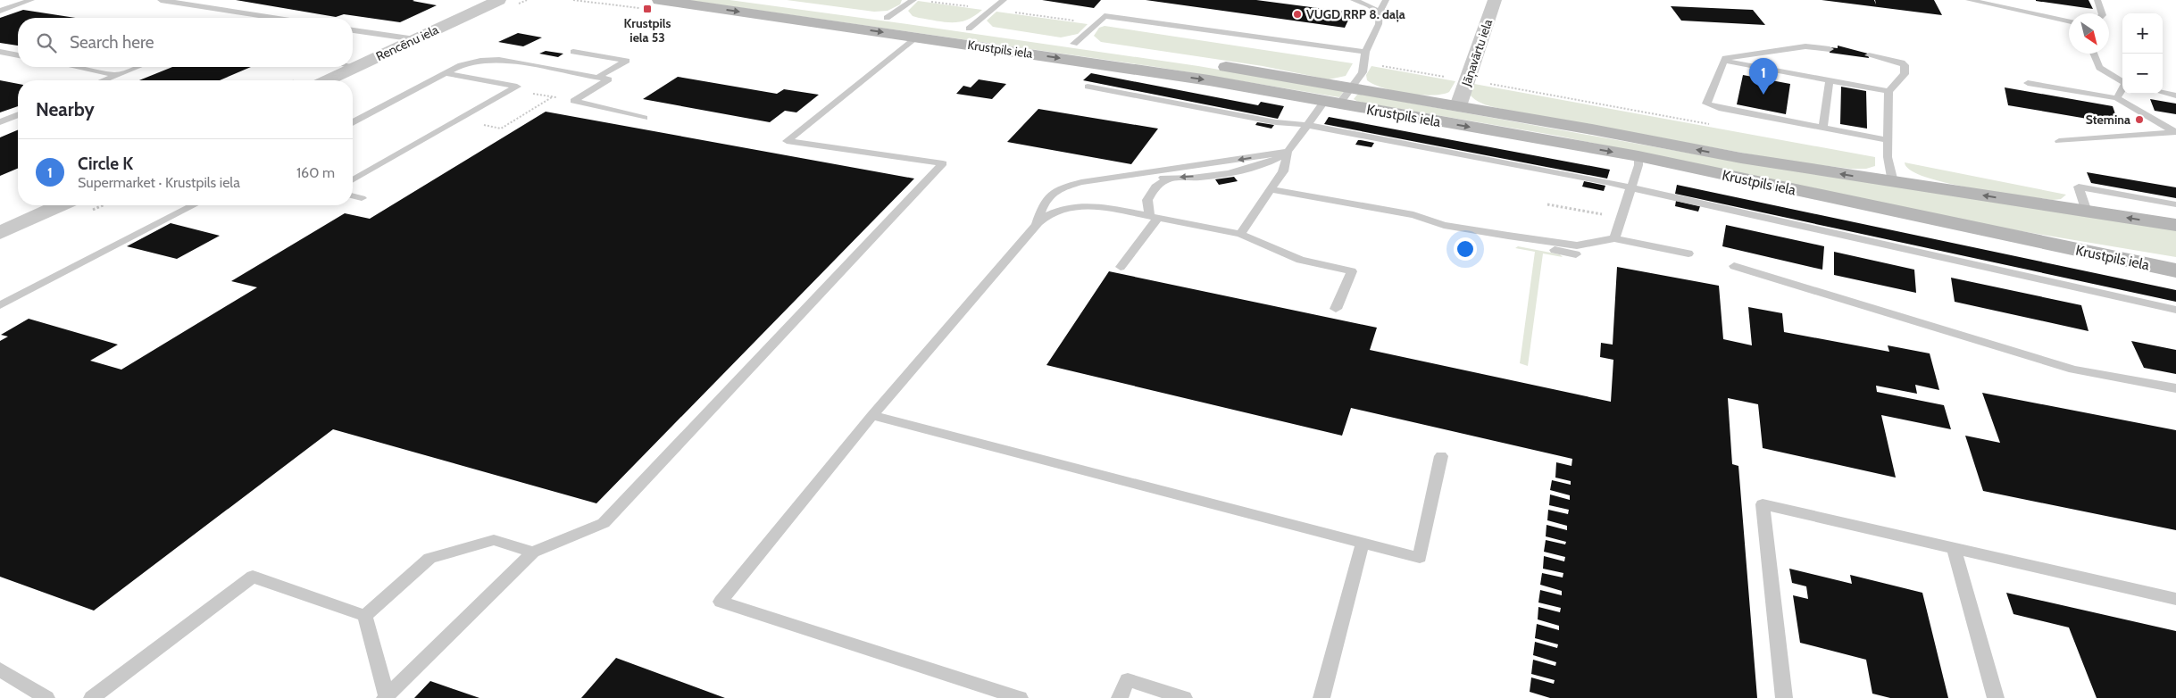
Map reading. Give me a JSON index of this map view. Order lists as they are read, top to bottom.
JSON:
{
  "streets": {
    "main road": ["Krustpils iela"],
    "street": ["Rencēnu iela", "Jāņavārtu iela"]
  },
  "crossings": [
    ["Krustpils iela", "Jāņavārtu iela"]
  ],
  "places": {
    "transit": ["Krustpils iela 53"],
    "other": ["VUGD RRP 8. daļa", "Stemina"]
  },
  "north": "bottom right",
  "page": {
    "map_buttons": ["+", "−"],
    "search": "Search here",
    "pins": "1",
    "heading": "Nearby",
    "list": [
      {
        "mark": "1",
        "name": "Circle K",
        "note": "Supermarket · Krustpils iela",
        "value": "160 m"
      }
    ]
  }
}
